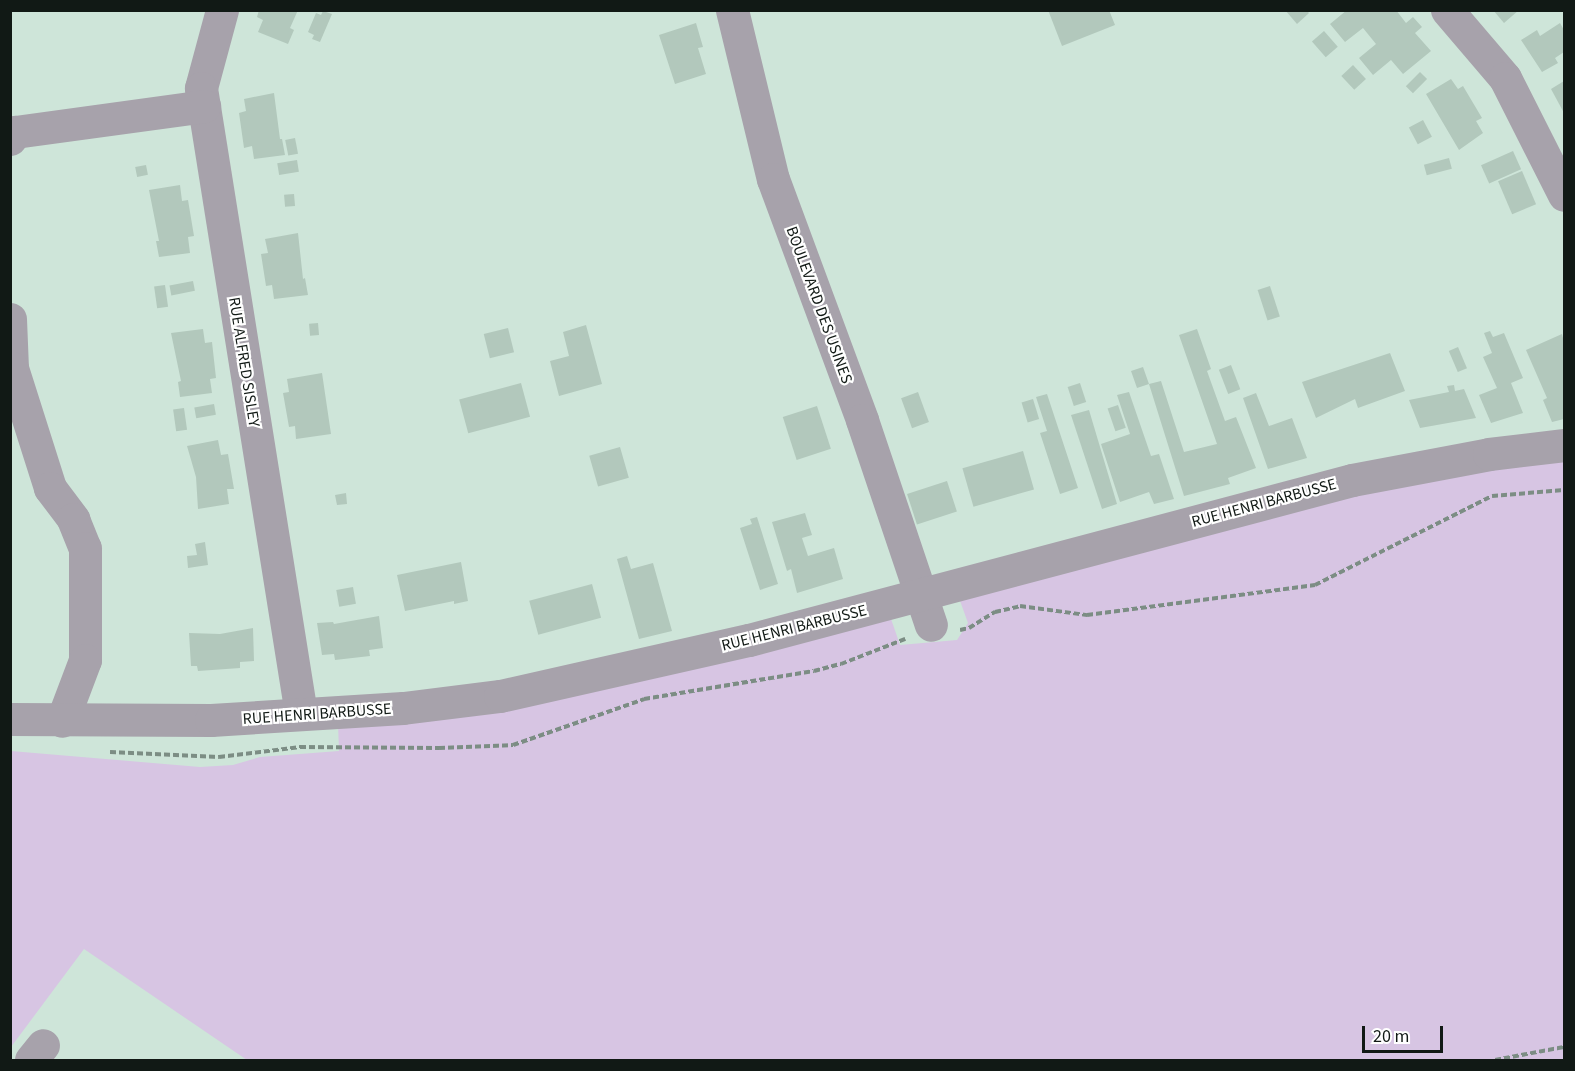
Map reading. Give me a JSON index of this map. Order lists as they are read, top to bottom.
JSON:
{
  "streets": {
    "street": ["BOULEVARD DES USINES", "RUE ALFRED SISLEY", "RUE HENRI BARBUSSE"]
  },
  "crossings": [
    ["BOULEVARD DES USINES", "RUE HENRI BARBUSSE"],
    ["RUE ALFRED SISLEY", "RUE HENRI BARBUSSE"]
  ],
  "scale_bar": "20 m"
}
